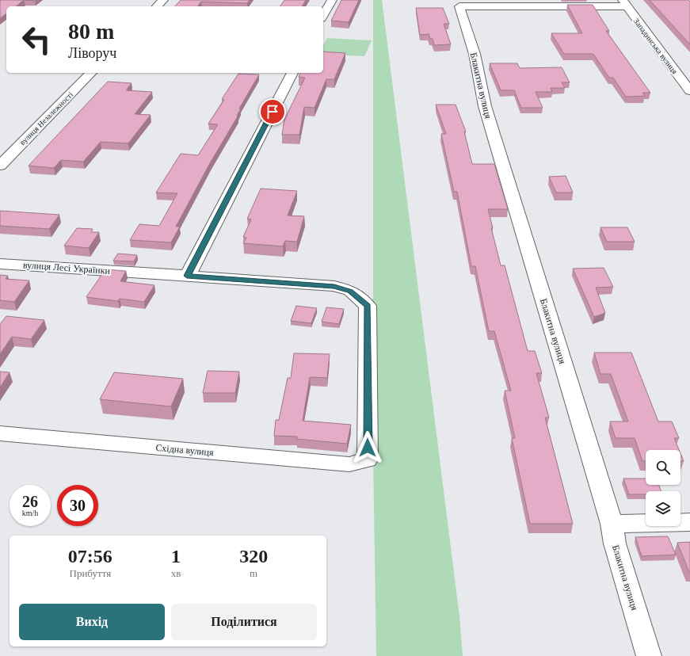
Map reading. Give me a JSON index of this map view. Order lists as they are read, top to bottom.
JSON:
{
  "streets": {
    "street": [
      "Западинська вулиця",
      "Блакитна вулиця",
      "вулиця Незалежності",
      "вулиця Лесі Українки",
      "Східна вулиця"
    ]
  },
  "crossings": [
    ["Западинська вулиця", "Блакитна вулиця"],
    ["вулиця Лесі Українки", "Східна вулиця"]
  ],
  "page": {
    "turn": ["80 m", "Ліворуч"],
    "speed": "26 km/h",
    "limit": "30",
    "eta": [
      "07:56",
      "Прибуття",
      "1",
      "хв",
      "320",
      "m"
    ],
    "buttons": ["Вихід", "Поділитися"]
  }
}
